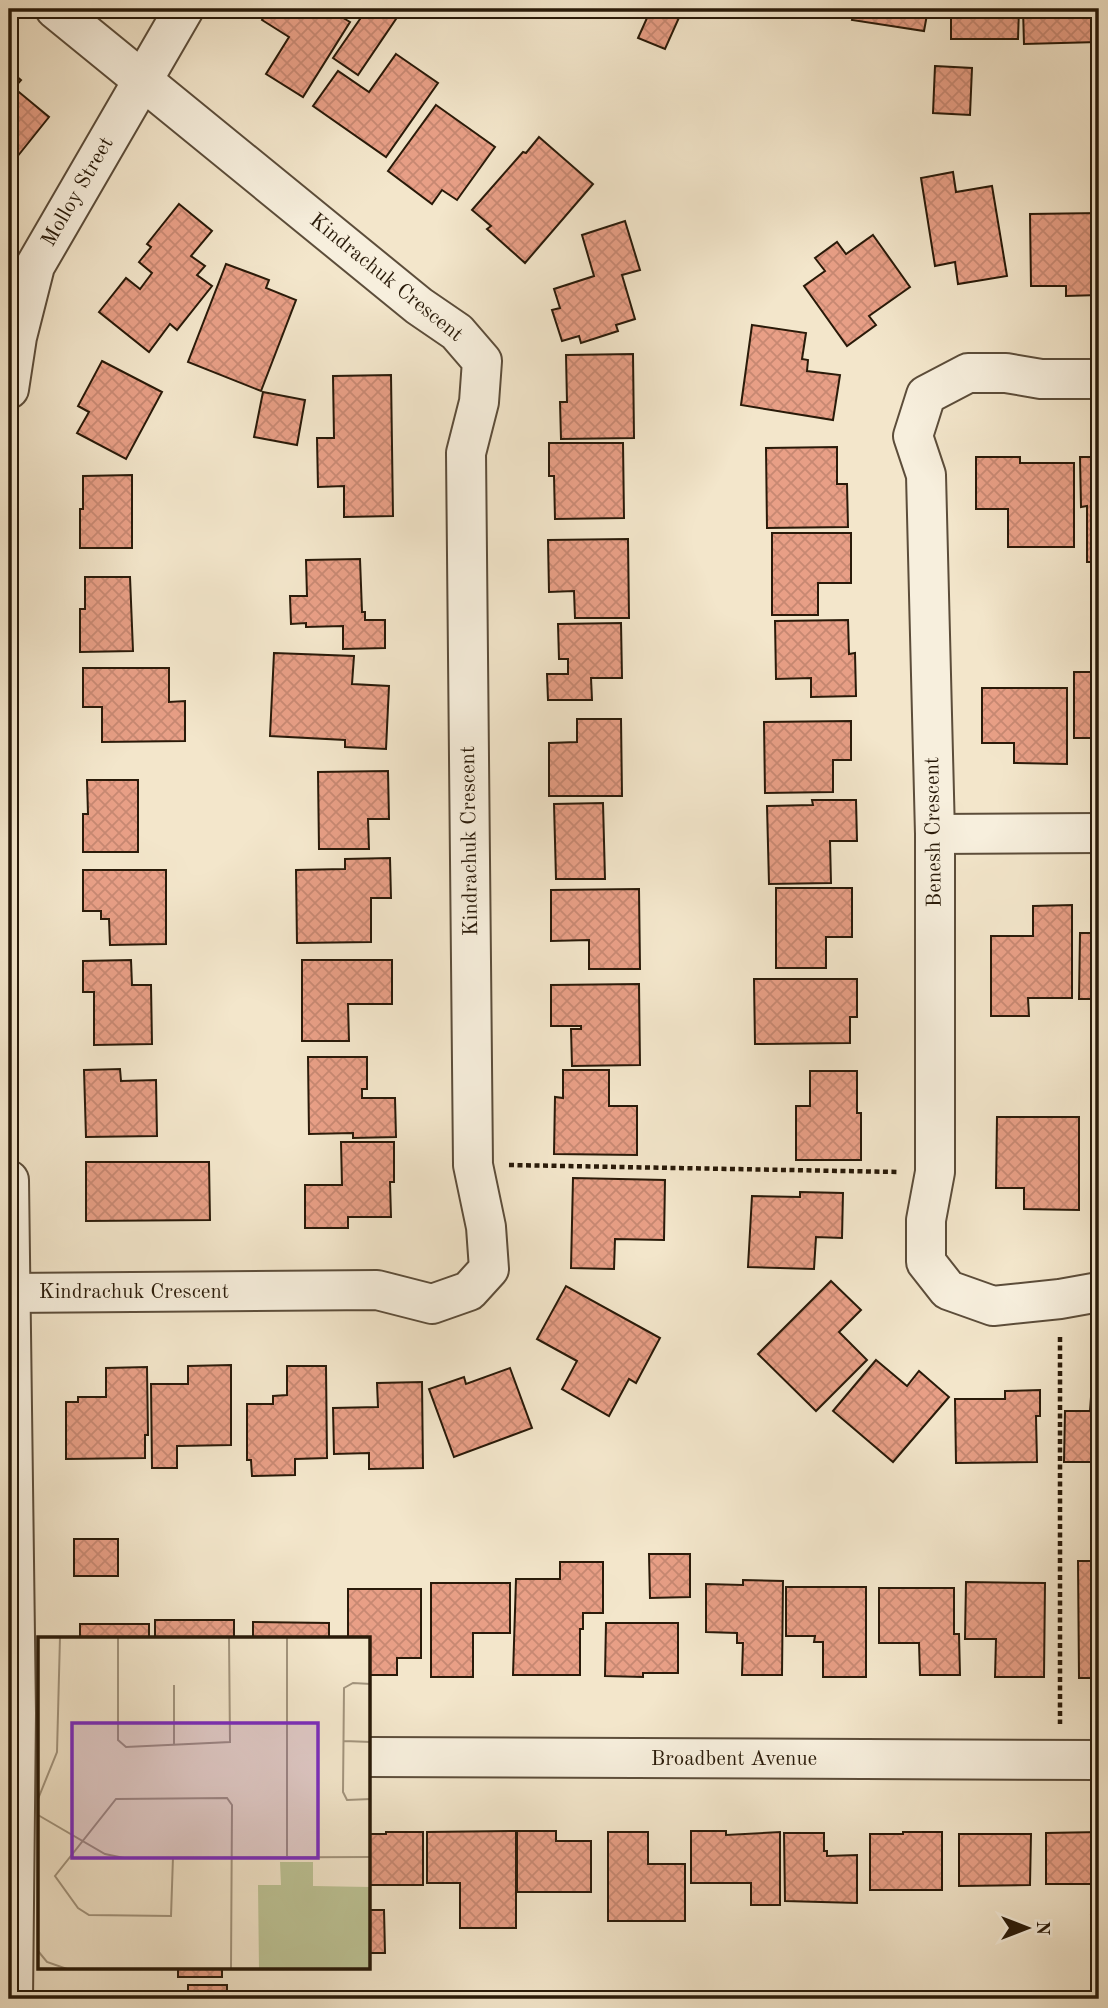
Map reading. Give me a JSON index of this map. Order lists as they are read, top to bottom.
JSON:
{
  "streets": {
    "street": [
      "Molloy Street",
      "Kindrachuk Crescent",
      "Benesh Crescent",
      "Broadbent Avenue"
    ]
  },
  "crossings": [
    ["Molloy Street", "Kindrachuk Crescent"]
  ],
  "north": "right"
}
